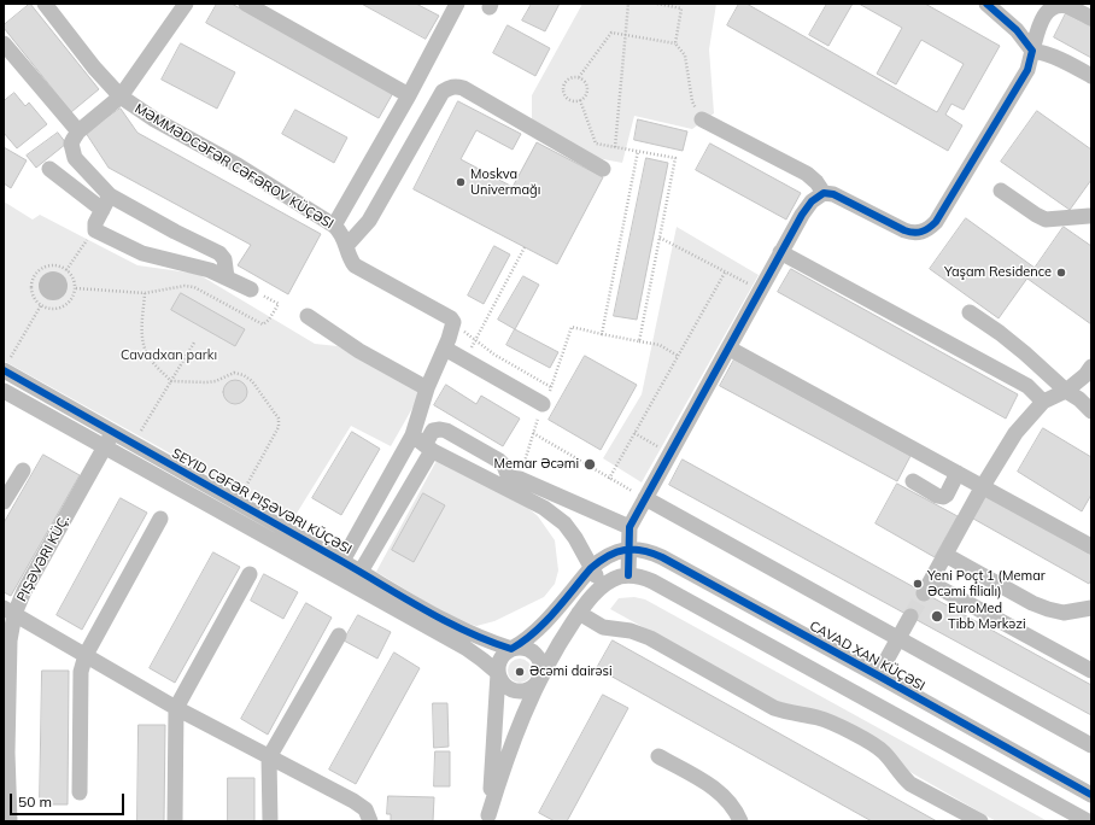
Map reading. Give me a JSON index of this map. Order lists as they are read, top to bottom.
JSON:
{
  "streets": {
    "street": [
      "MƏMMƏDCƏFƏR CƏFƏROV KÜÇƏSI",
      "SEYID CƏFƏR PIŞƏVƏRI KÜÇƏSI",
      "PIŞƏVƏRI KÜÇ.",
      "CAVAD XAN KÜÇƏSI"
    ]
  },
  "crossings": [
    ["SEYID CƏFƏR PIŞƏVƏRI KÜÇƏSI", "PIŞƏVƏRI KÜÇ."]
  ],
  "parks": ["Cavadxan parkı"],
  "places": [
    "Moskva Univermağı",
    "Yaşam Residence",
    "Memar Əcəmi",
    "Yeni Poçt 1 (Memar Əcəmi filialı)",
    "EuroMed Tibb Mərkəzi",
    "Əcəmi dairəsi"
  ],
  "scale_bar": "50 m"
}
